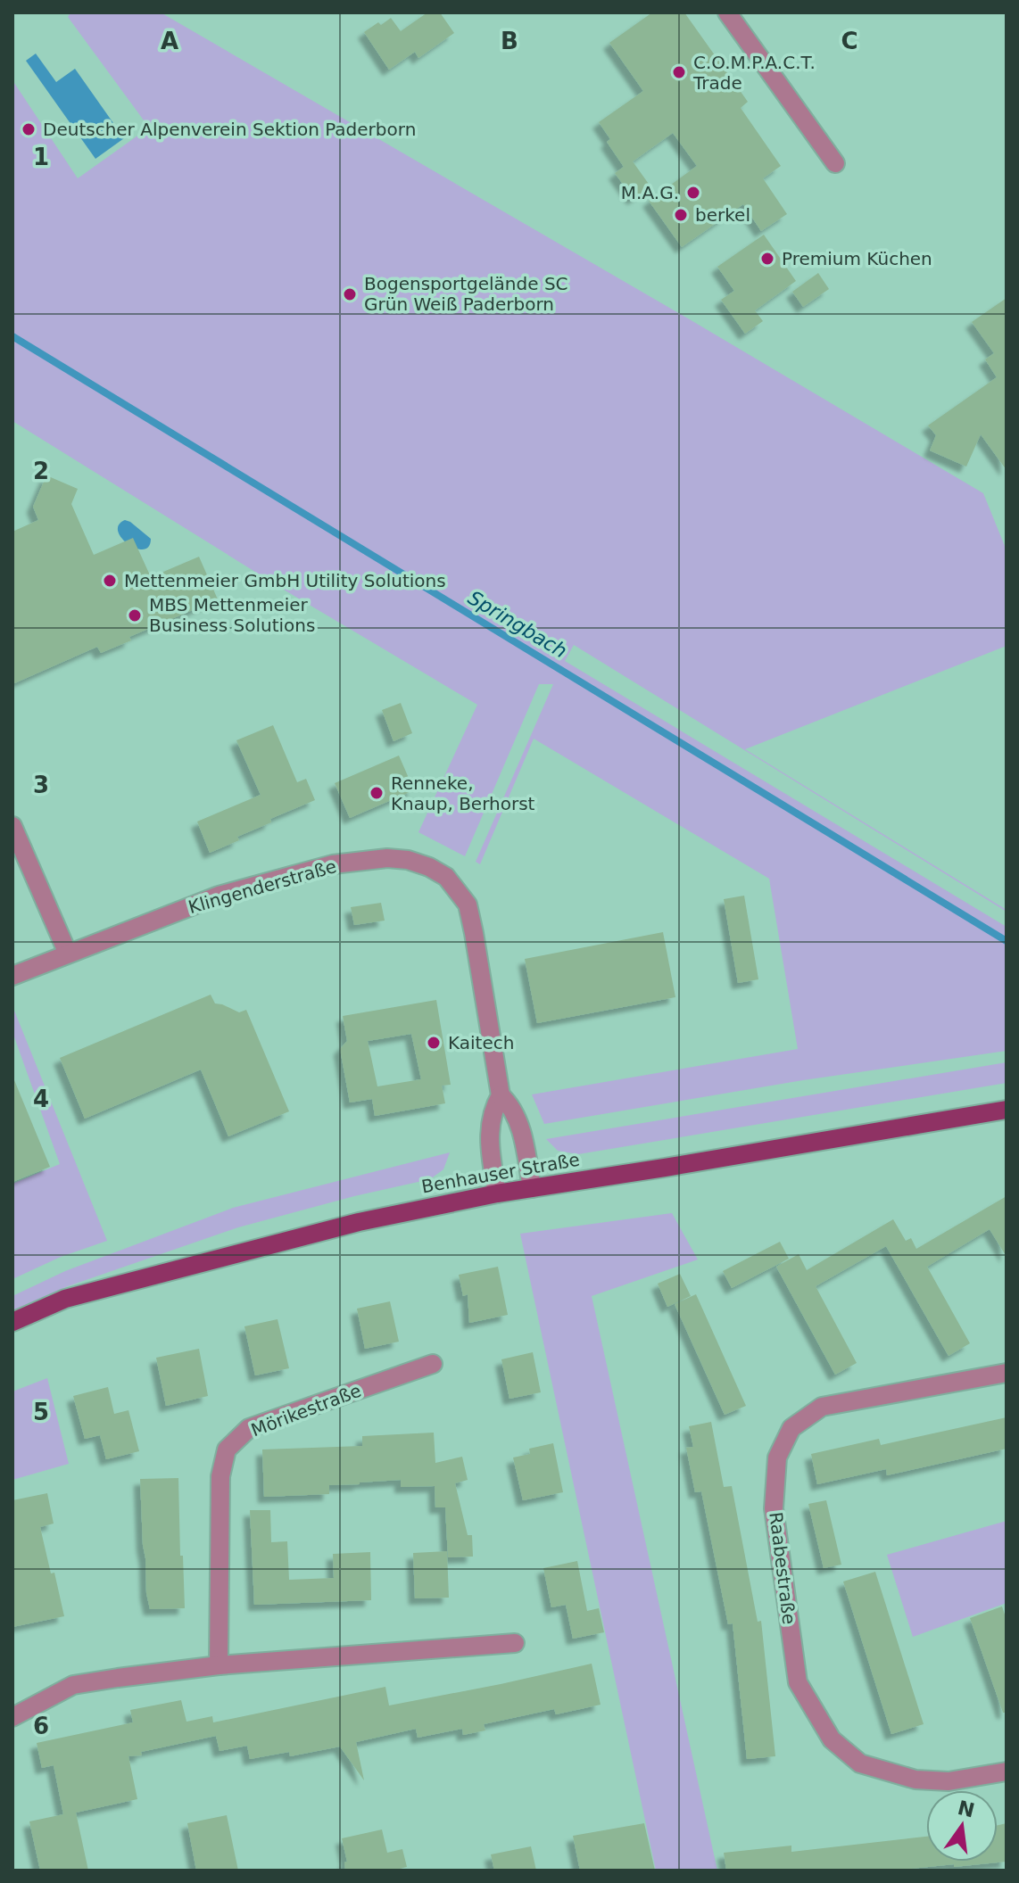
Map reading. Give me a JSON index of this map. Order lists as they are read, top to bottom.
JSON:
{
  "streets": {
    "main road": ["Benhauser Straße"],
    "street": ["Klingenderstraße", "Mörikestraße", "Raabestraße"]
  },
  "crossings": [
    ["Klingenderstraße", "Benhauser Straße"]
  ],
  "water": ["Springbach"],
  "places": [
    "C.O.M.P.A.C.T. Trade",
    "Deutscher Alpenverein Sektion Paderborn",
    "M.A.G.",
    "berkel",
    "Premium Küchen",
    "Bogensportgelände SC Grün Weiß Paderborn",
    "Mettenmeier GmbH Utility Solutions",
    "MBS Mettenmeier Business Solutions",
    "Renneke, Knaup, Berhorst",
    "Kaitech"
  ],
  "north": "top",
  "grid": {
    "columns": ["A", "B", "C"],
    "rows": [
      "1",
      "2",
      "3",
      "4",
      "5",
      "6"
    ]
  }
}
